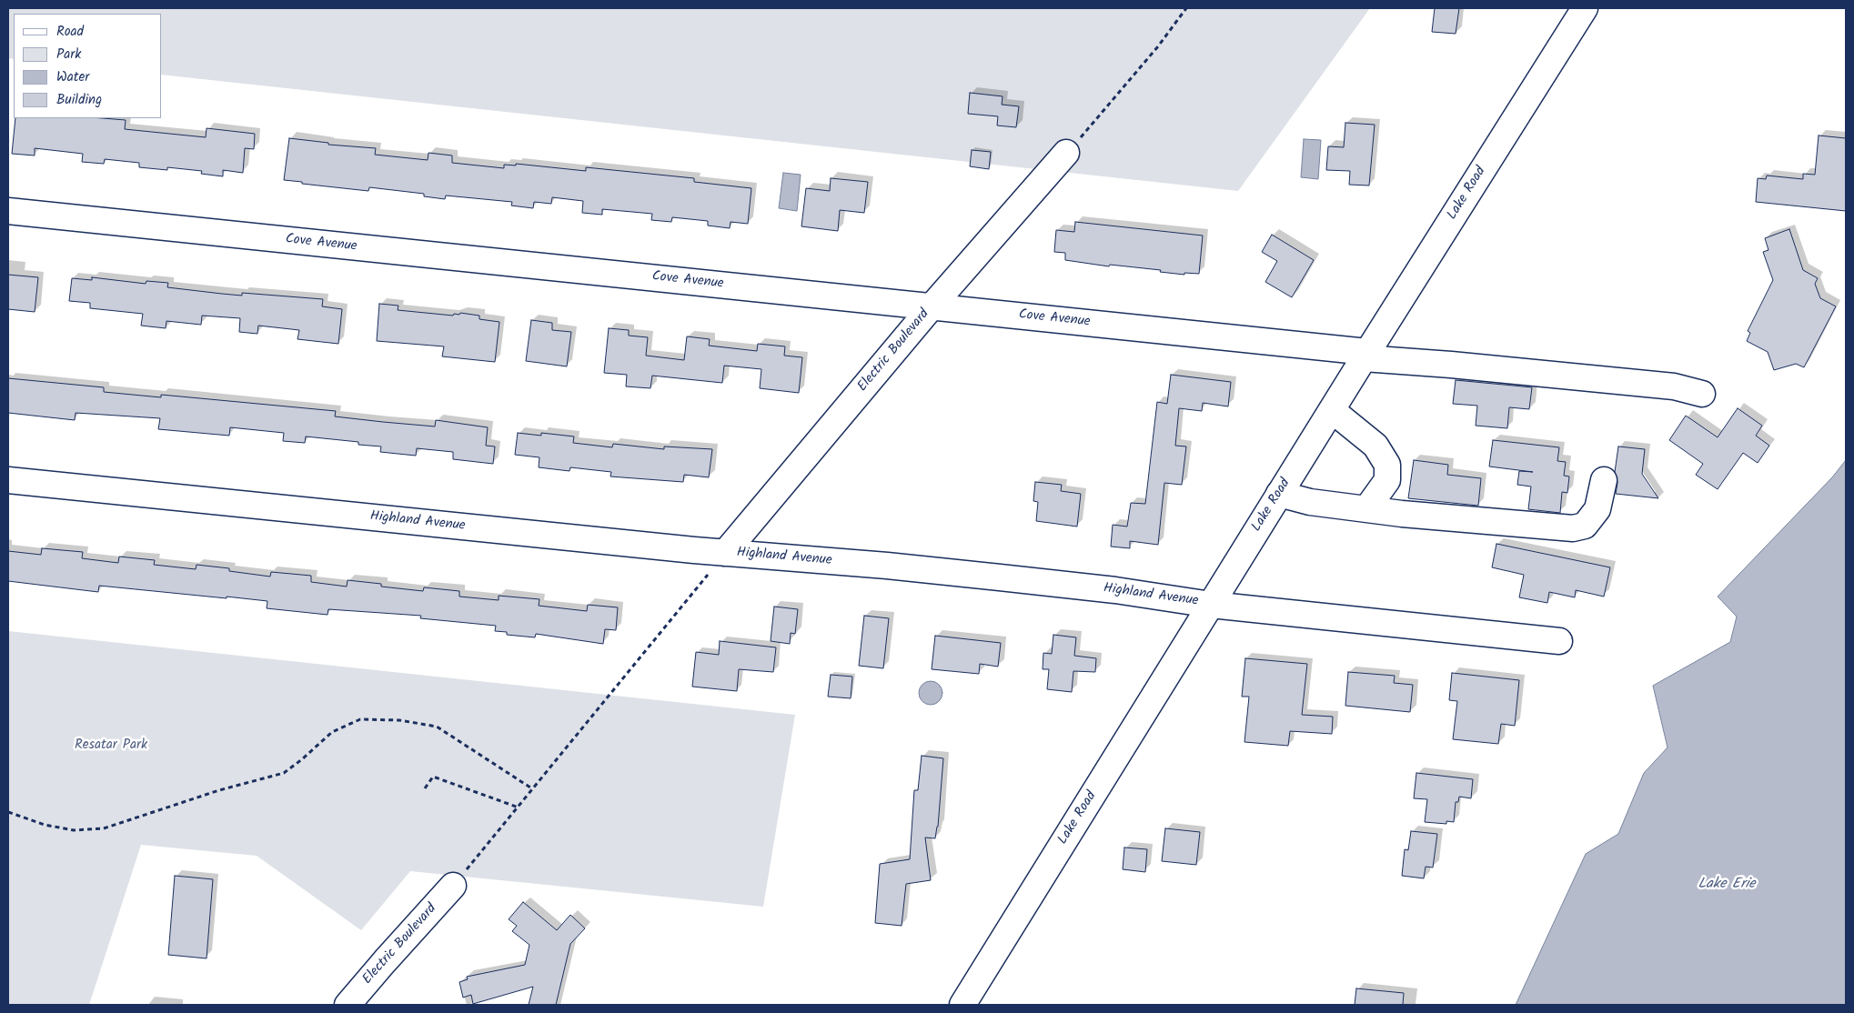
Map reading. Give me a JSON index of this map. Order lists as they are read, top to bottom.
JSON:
{
  "streets": {
    "street": [
      "Lake Road",
      "Cove Avenue",
      "Electric Boulevard",
      "Highland Avenue"
    ]
  },
  "crossings": [
    ["Lake Road", "Cove Avenue"],
    ["Lake Road", "Highland Avenue"],
    ["Cove Avenue", "Electric Boulevard"],
    ["Electric Boulevard", "Highland Avenue"]
  ],
  "water": ["Lake Erie"],
  "parks": ["Resatar Park"],
  "legend": [
    "Road",
    "Park",
    "Water",
    "Building"
  ]
}
